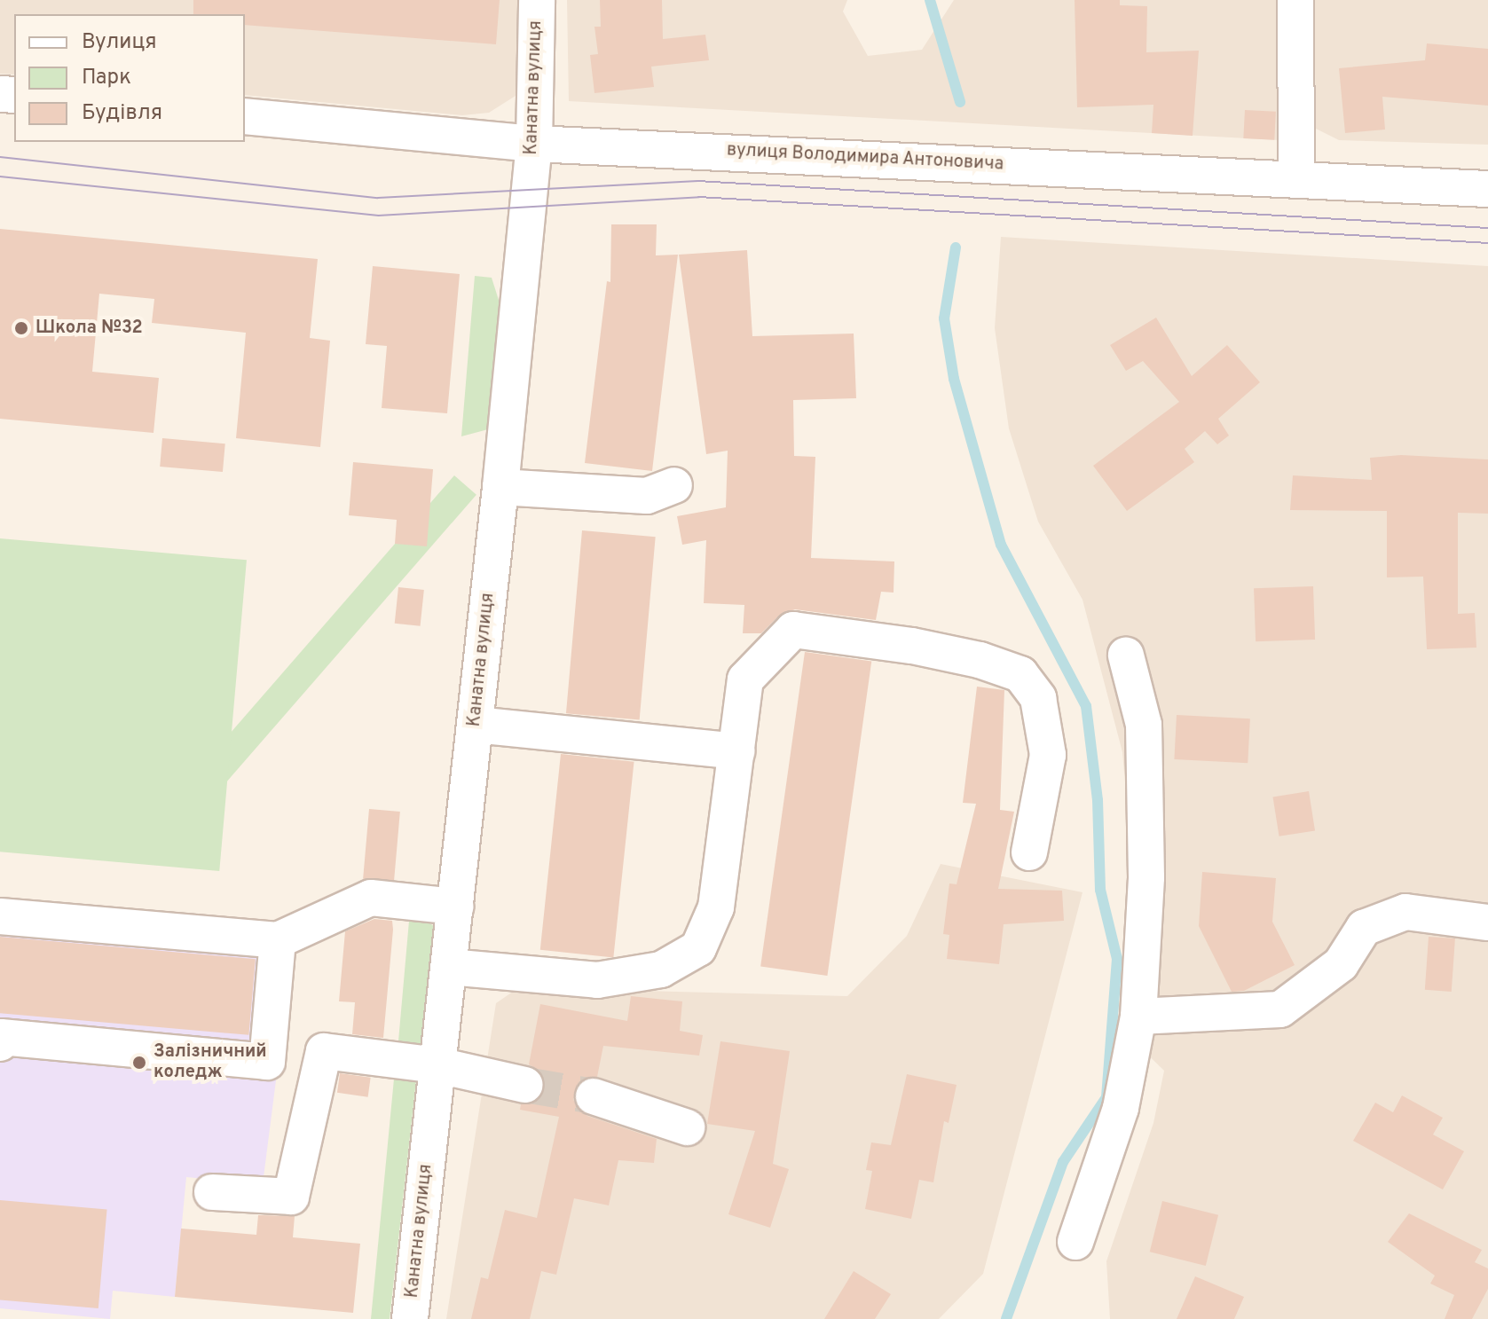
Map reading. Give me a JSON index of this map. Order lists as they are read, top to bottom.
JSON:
{
  "streets": {
    "street": ["Канатна вулиця", "вулиця Володимира Антоновича"]
  },
  "crossings": [
    ["Канатна вулиця", "вулиця Володимира Антоновича"]
  ],
  "places": ["Школа №32", "Залізничний коледж"],
  "legend": ["Вулиця", "Парк", "Будівля"]
}
